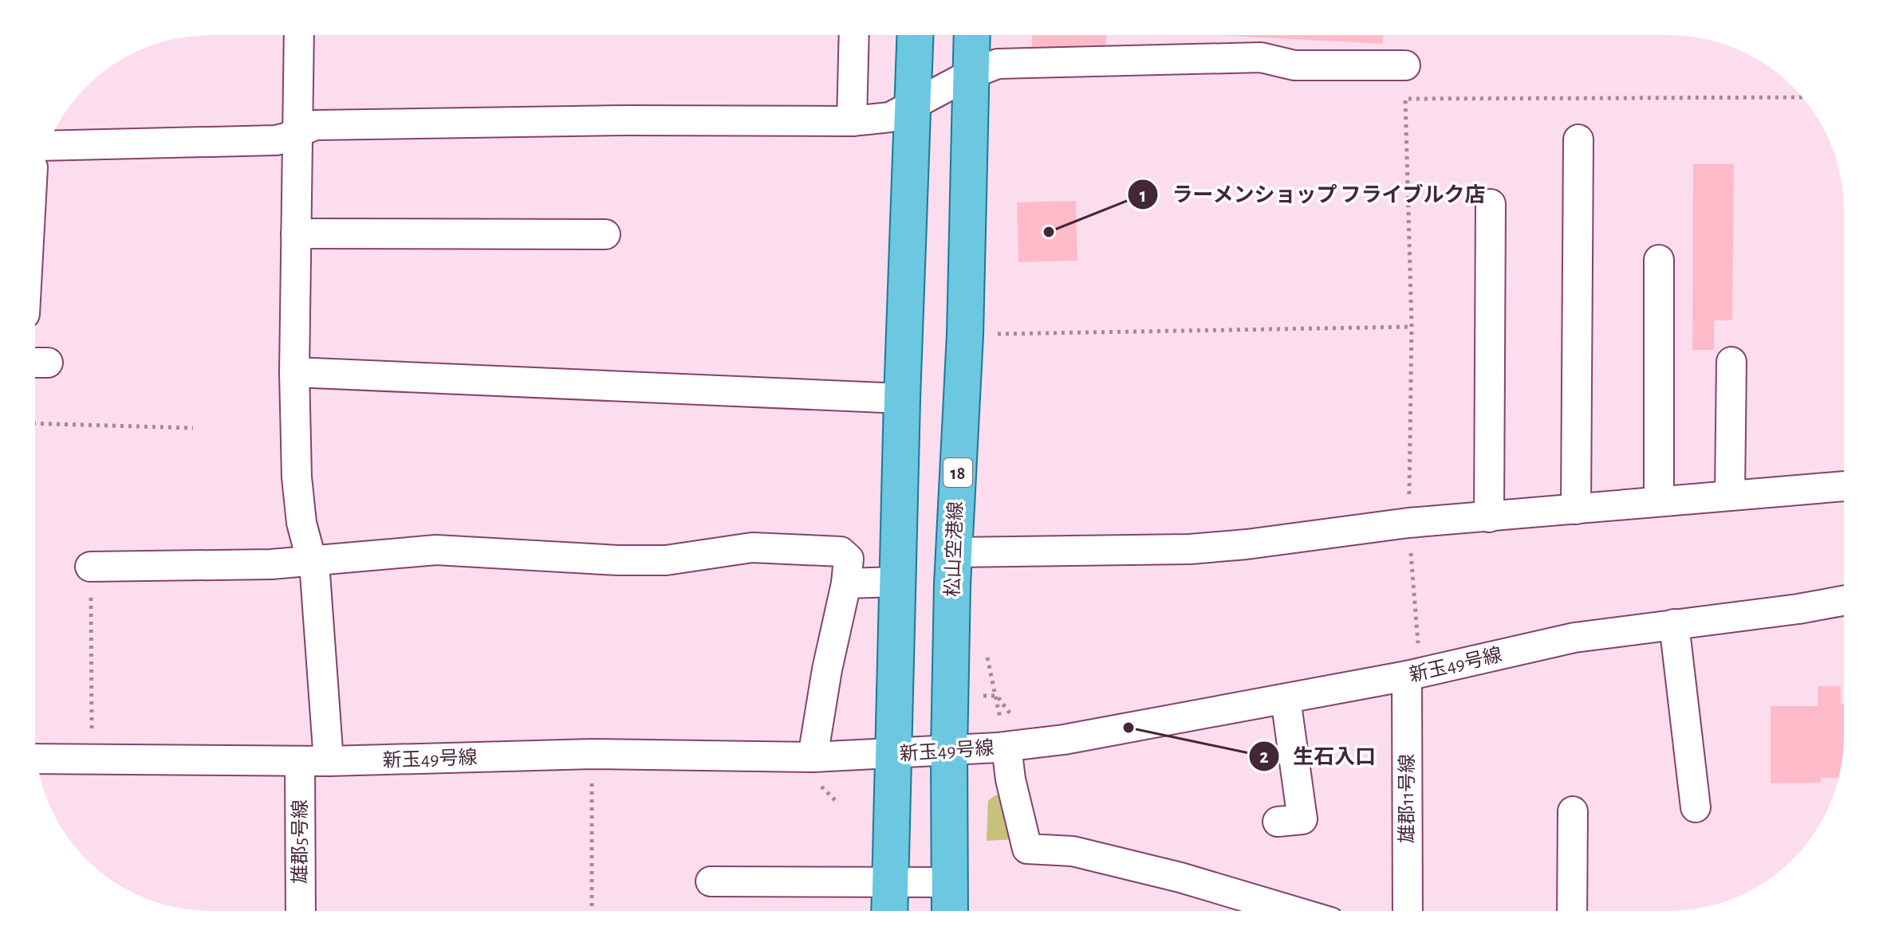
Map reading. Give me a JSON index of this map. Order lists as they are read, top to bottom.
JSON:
{
  "streets": {
    "main road": ["18", "松山空港線"],
    "street": ["新玉49号線", "雄郡11号線", "雄郡5号線"]
  },
  "crossings": [
    ["松山空港線", "新玉49号線"],
    ["新玉49号線", "雄郡11号線"],
    ["新玉49号線", "雄郡5号線"]
  ],
  "places": ["ラーメンショップ フライブルク店", "生石入口"]
}
